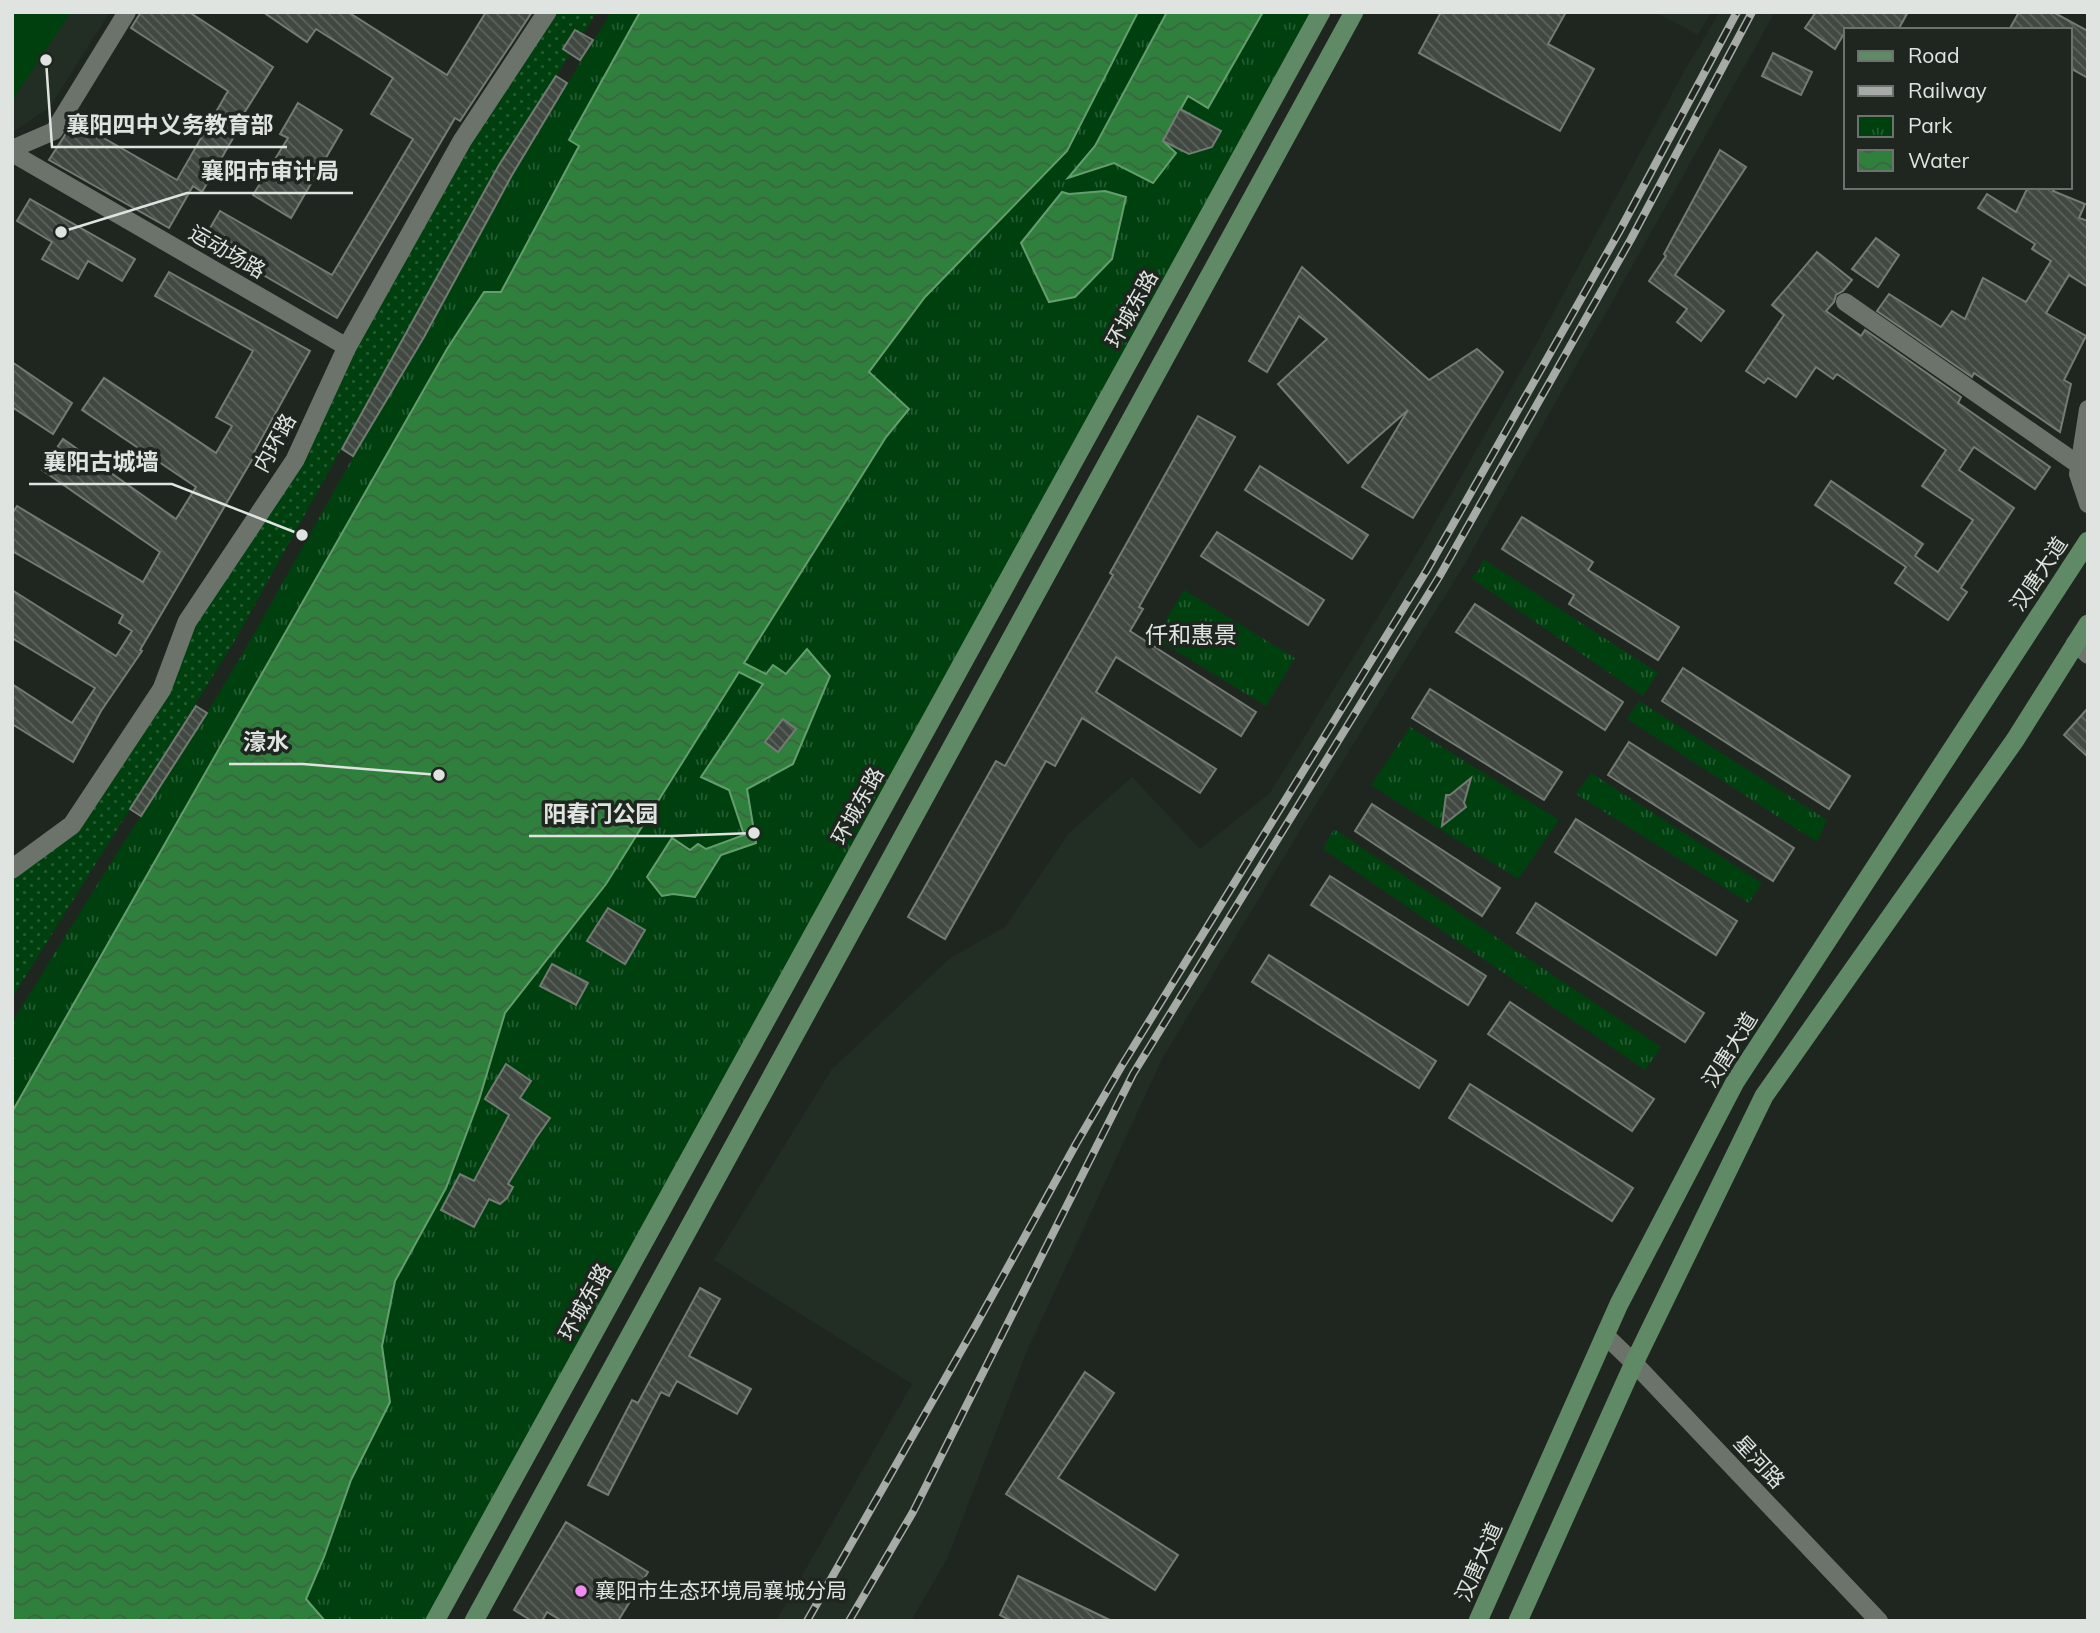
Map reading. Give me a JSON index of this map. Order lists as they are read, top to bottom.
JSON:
{
  "streets": {
    "main road": ["环城东路", "汉唐大道"],
    "street": ["运动场路", "内环路", "星河路"]
  },
  "crossings": [
    ["运动场路", "内环路"],
    ["汉唐大道", "星河路"]
  ],
  "districts": ["仟和惠景"],
  "places": [
    "襄阳四中义务教育部",
    "襄阳市审计局",
    "襄阳古城墙",
    "濠水",
    "阳春门公园",
    "襄阳市生态环境局襄城分局"
  ],
  "legend": [
    "Road",
    "Railway",
    "Park",
    "Water"
  ]
}
